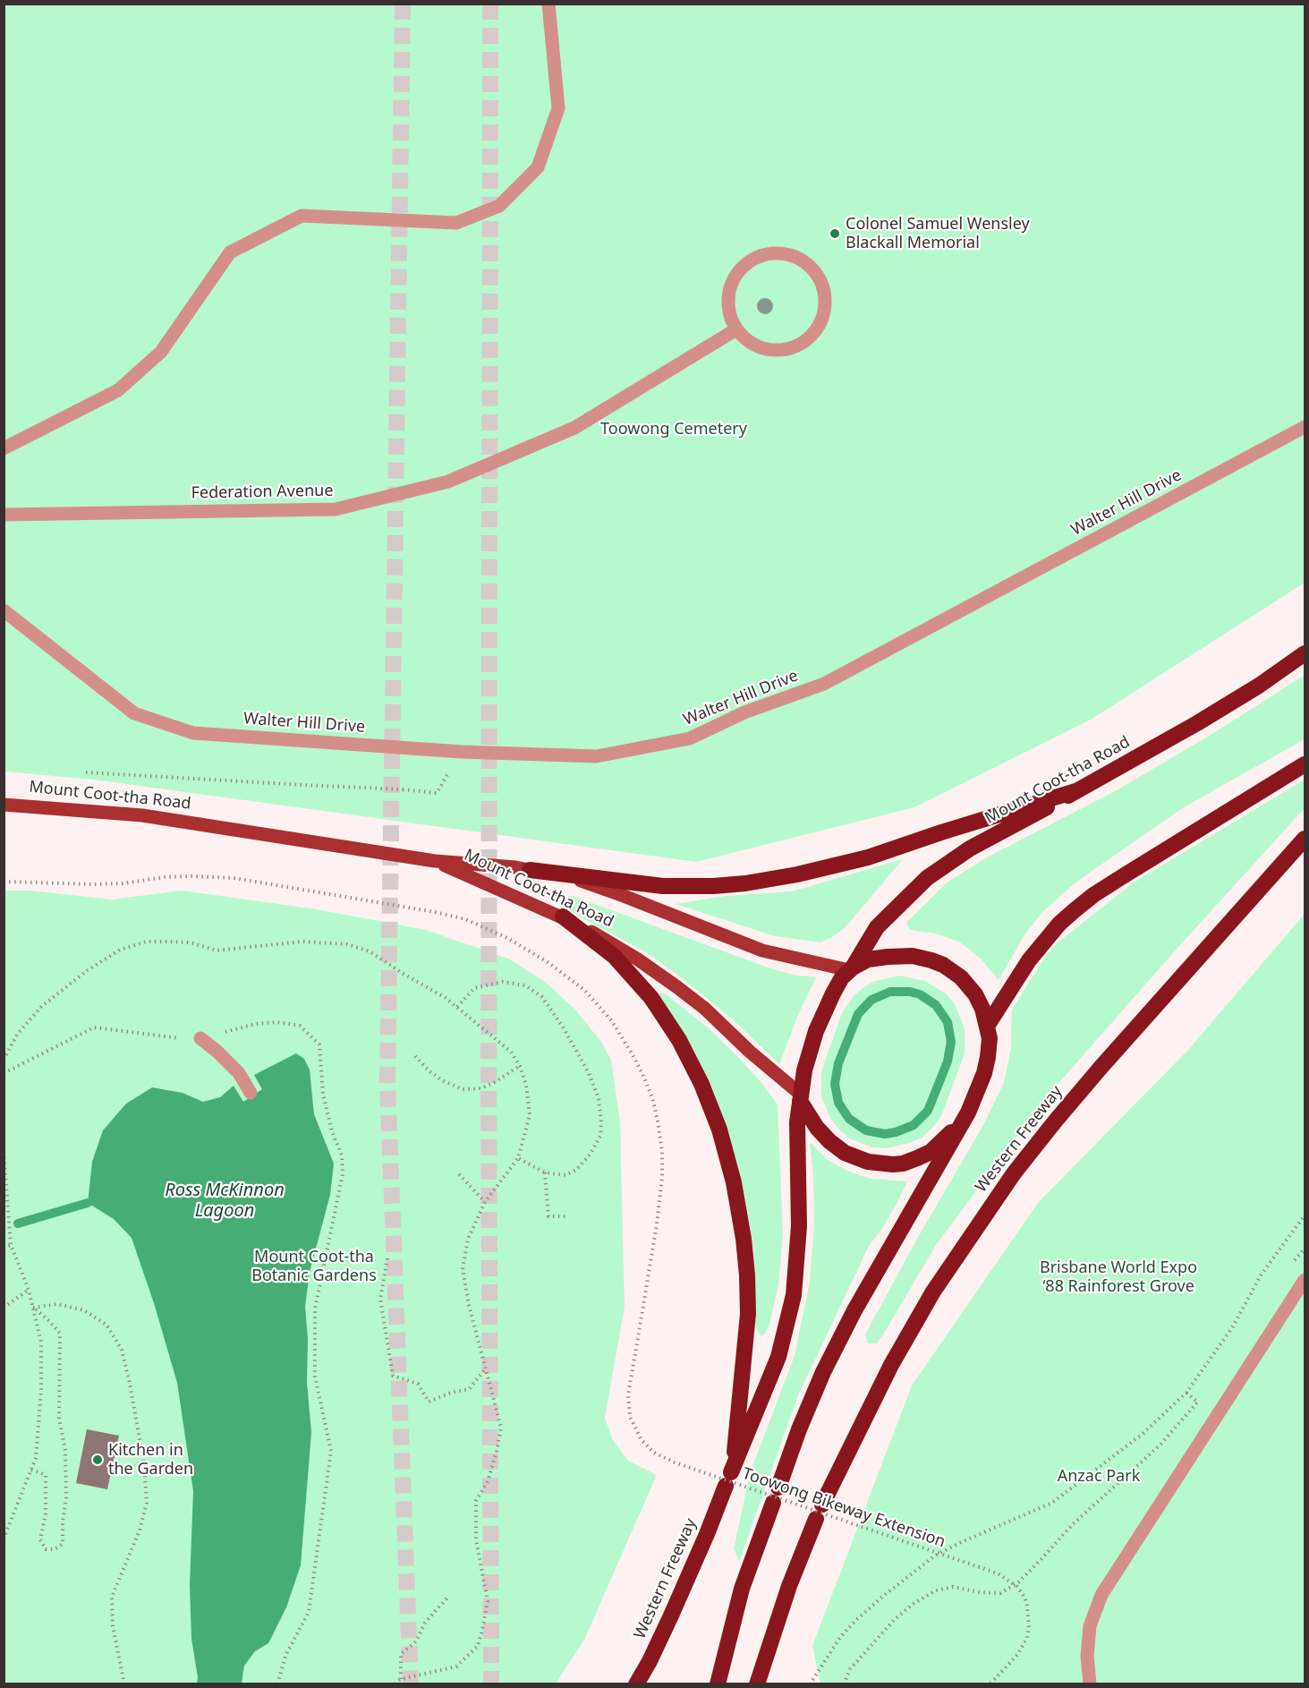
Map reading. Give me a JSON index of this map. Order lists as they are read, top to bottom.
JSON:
{
  "streets": {
    "highway": ["Mount Coot-tha Road", "Western Freeway"],
    "lane": ["Federation Avenue", "Walter Hill Drive"],
    "path": ["Toowong Bikeway Extension"]
  },
  "crossings": [
    ["Mount Coot-tha Road", "Western Freeway"]
  ],
  "water": ["Ross McKinnon Lagoon"],
  "parks": [
    "Toowong Cemetery",
    "Mount Coot-tha Botanic Gardens",
    "Brisbane World Expo ‘88 Rainforest Grove",
    "Anzac Park"
  ],
  "places": ["Colonel Samuel Wensley Blackall Memorial", "Kitchen in the Garden"]
}
